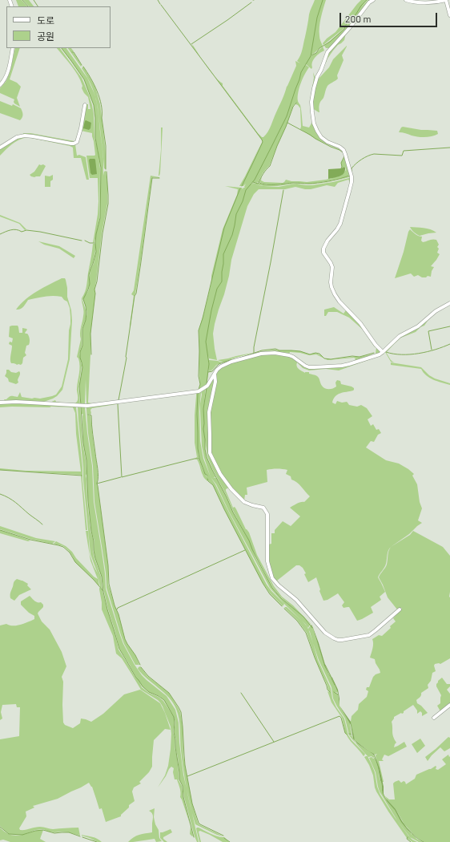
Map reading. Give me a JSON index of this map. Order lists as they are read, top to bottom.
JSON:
{
  "legend": ["도로", "공원"],
  "scale_bar": "200 m"
}
